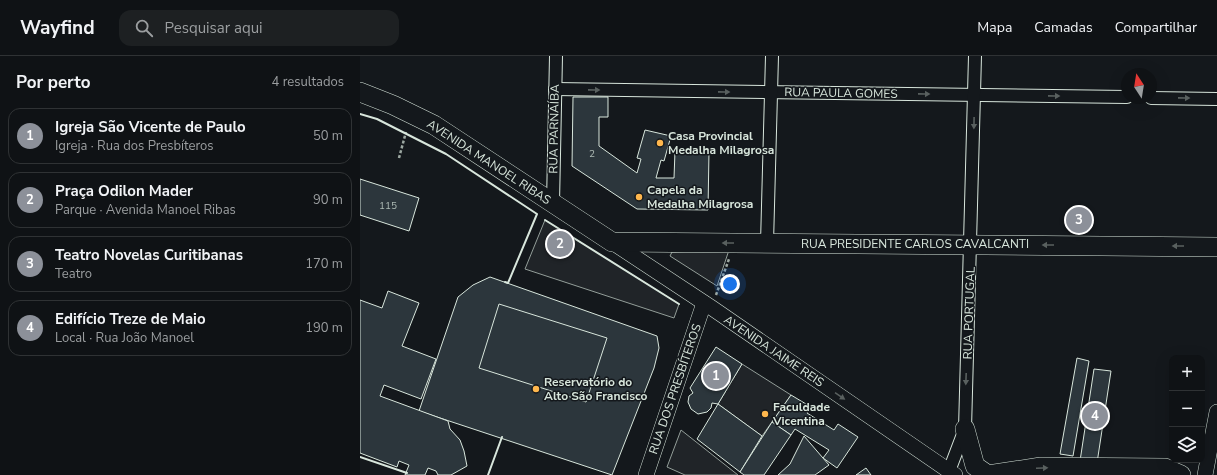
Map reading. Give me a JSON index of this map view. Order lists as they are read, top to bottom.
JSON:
{
  "streets": {
    "main road": ["AVENIDA MANOEL RIBAS", "RUA PRESIDENTE CARLOS CAVALCANTI"],
    "street": [
      "RUA PAULA GOMES",
      "RUA PARNAÍBA",
      "RUA PORTUGAL",
      "AVENIDA JAIME REIS",
      "RUA DOS PRESBÍTEROS"
    ]
  },
  "crossings": [
    ["RUA PAULA GOMES", "RUA PARNAÍBA"],
    ["RUA PAULA GOMES", "RUA PORTUGAL"],
    ["RUA PARNAÍBA", "AVENIDA MANOEL RIBAS"],
    ["AVENIDA MANOEL RIBAS", "RUA PRESIDENTE CARLOS CAVALCANTI"],
    ["AVENIDA MANOEL RIBAS", "AVENIDA JAIME REIS"],
    ["RUA PRESIDENTE CARLOS CAVALCANTI", "RUA PORTUGAL"],
    ["RUA PRESIDENTE CARLOS CAVALCANTI", "AVENIDA JAIME REIS"],
    ["RUA PORTUGAL", "AVENIDA JAIME REIS"],
    ["AVENIDA JAIME REIS", "RUA DOS PRESBÍTEROS"]
  ],
  "one_way": [
    "RUA PAULA GOMES",
    "RUA PRESIDENTE CARLOS CAVALCANTI",
    "RUA PORTUGAL",
    "AVENIDA JAIME REIS"
  ],
  "places": [
    "Casa Provincial Medalha Milagrosa",
    "Capela da Medalha Milagrosa",
    "Reservatório do Alto São Francisco",
    "Faculdade Vicentina"
  ],
  "house_numbers": ["2", "115"],
  "north": "top",
  "page": {
    "header": "Wayfind",
    "search": "Pesquisar aqui",
    "nav": ["Mapa", "Camadas", "Compartilhar"],
    "heading": ["Por perto", "4 resultados"],
    "list": [
      {
        "mark": "1",
        "name": "Igreja São Vicente de Paulo",
        "note": "Igreja · Rua dos Presbíteros",
        "value": "50 m"
      },
      {
        "mark": "2",
        "name": "Praça Odilon Mader",
        "note": "Parque · Avenida Manoel Ribas",
        "value": "90 m"
      },
      {
        "mark": "3",
        "name": "Teatro Novelas Curitibanas",
        "note": "Teatro",
        "value": "170 m"
      },
      {
        "mark": "4",
        "name": "Edifício Treze de Maio",
        "note": "Local · Rua João Manoel",
        "value": "190 m"
      }
    ],
    "pins": [
      "3",
      "2",
      "1",
      "4"
    ],
    "map_buttons": ["+", "−"]
  }
}
